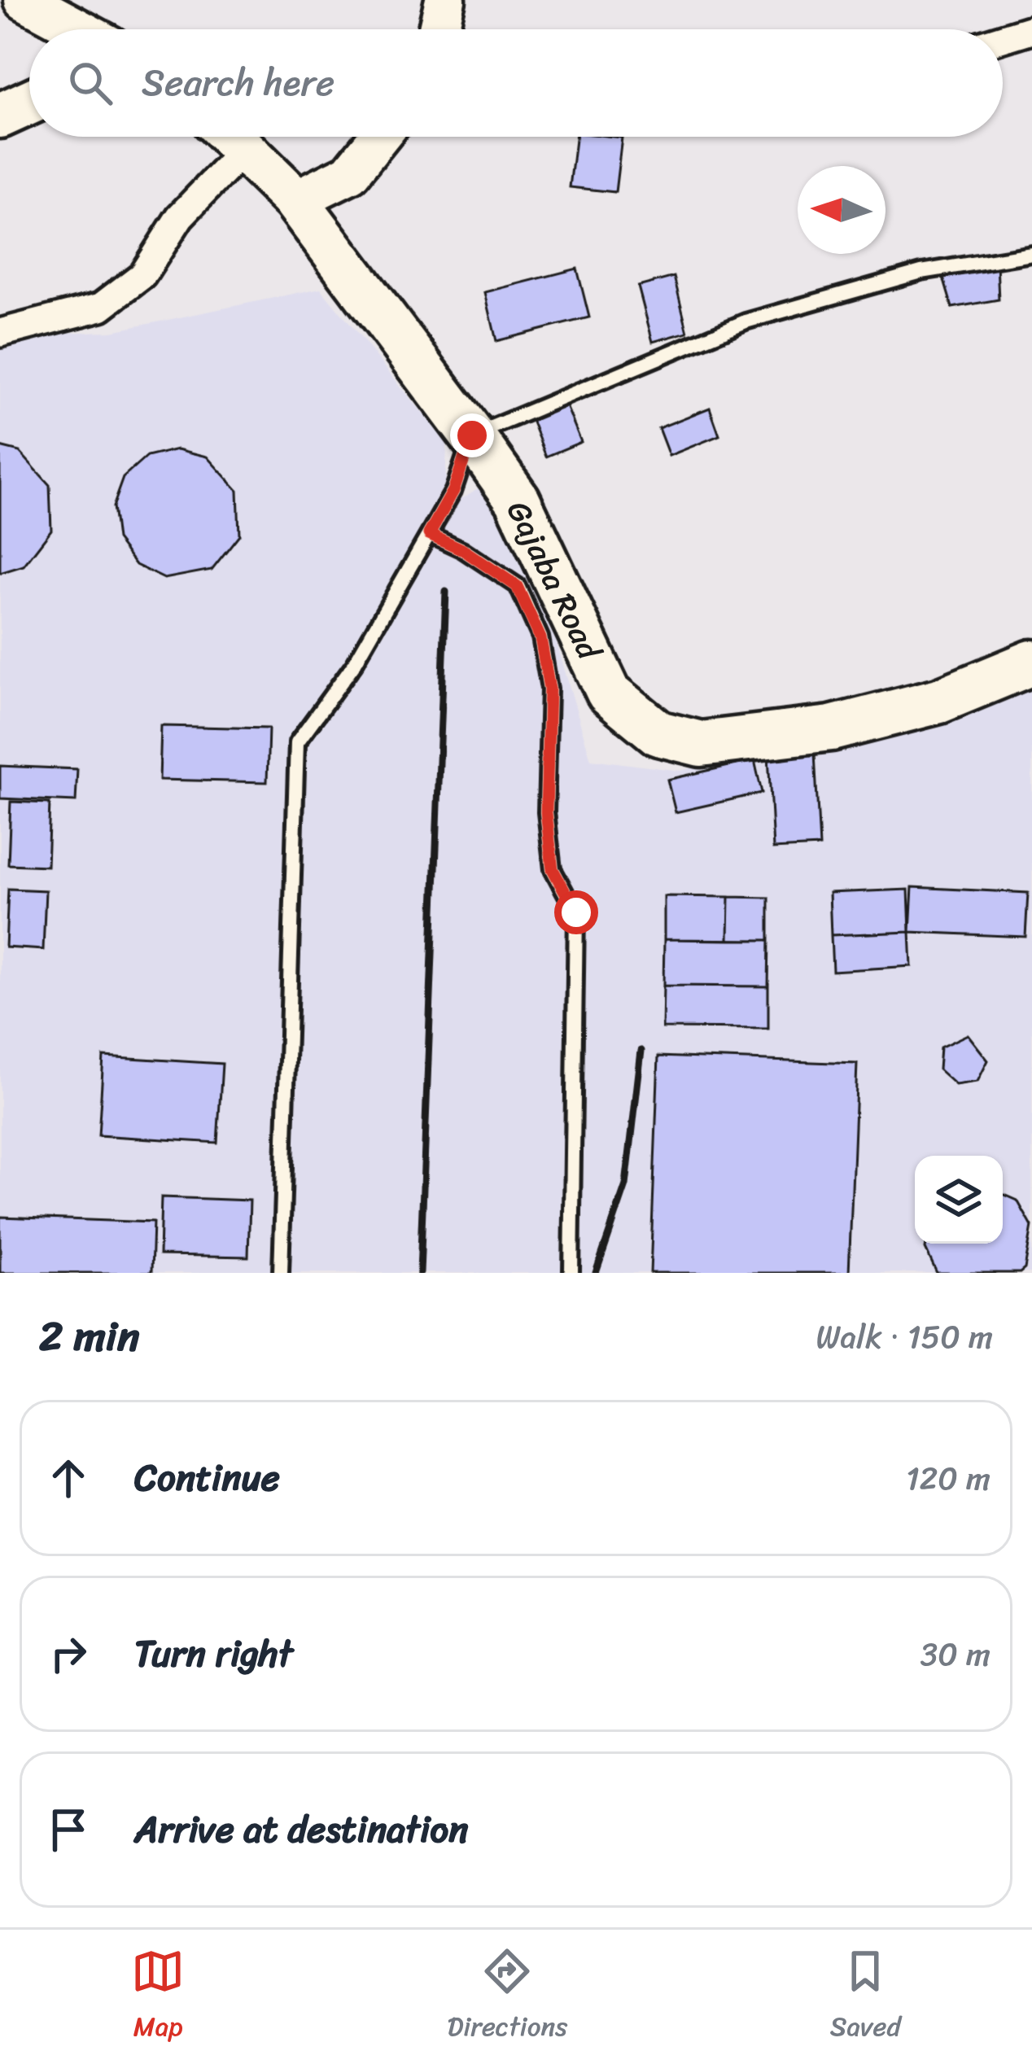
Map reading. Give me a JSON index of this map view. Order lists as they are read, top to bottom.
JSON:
{
  "streets": {
    "main road": ["Gajaba Road"]
  },
  "north": "left",
  "page": {
    "search": "Search here",
    "heading": ["2 min", "Walk · 150 m"],
    "list": [
      ["Continue", "120 m"],
      ["Turn right", "30 m"],
      "Arrive at destination"
    ],
    "nav": ["Map", "Directions", "Saved"]
  }
}
